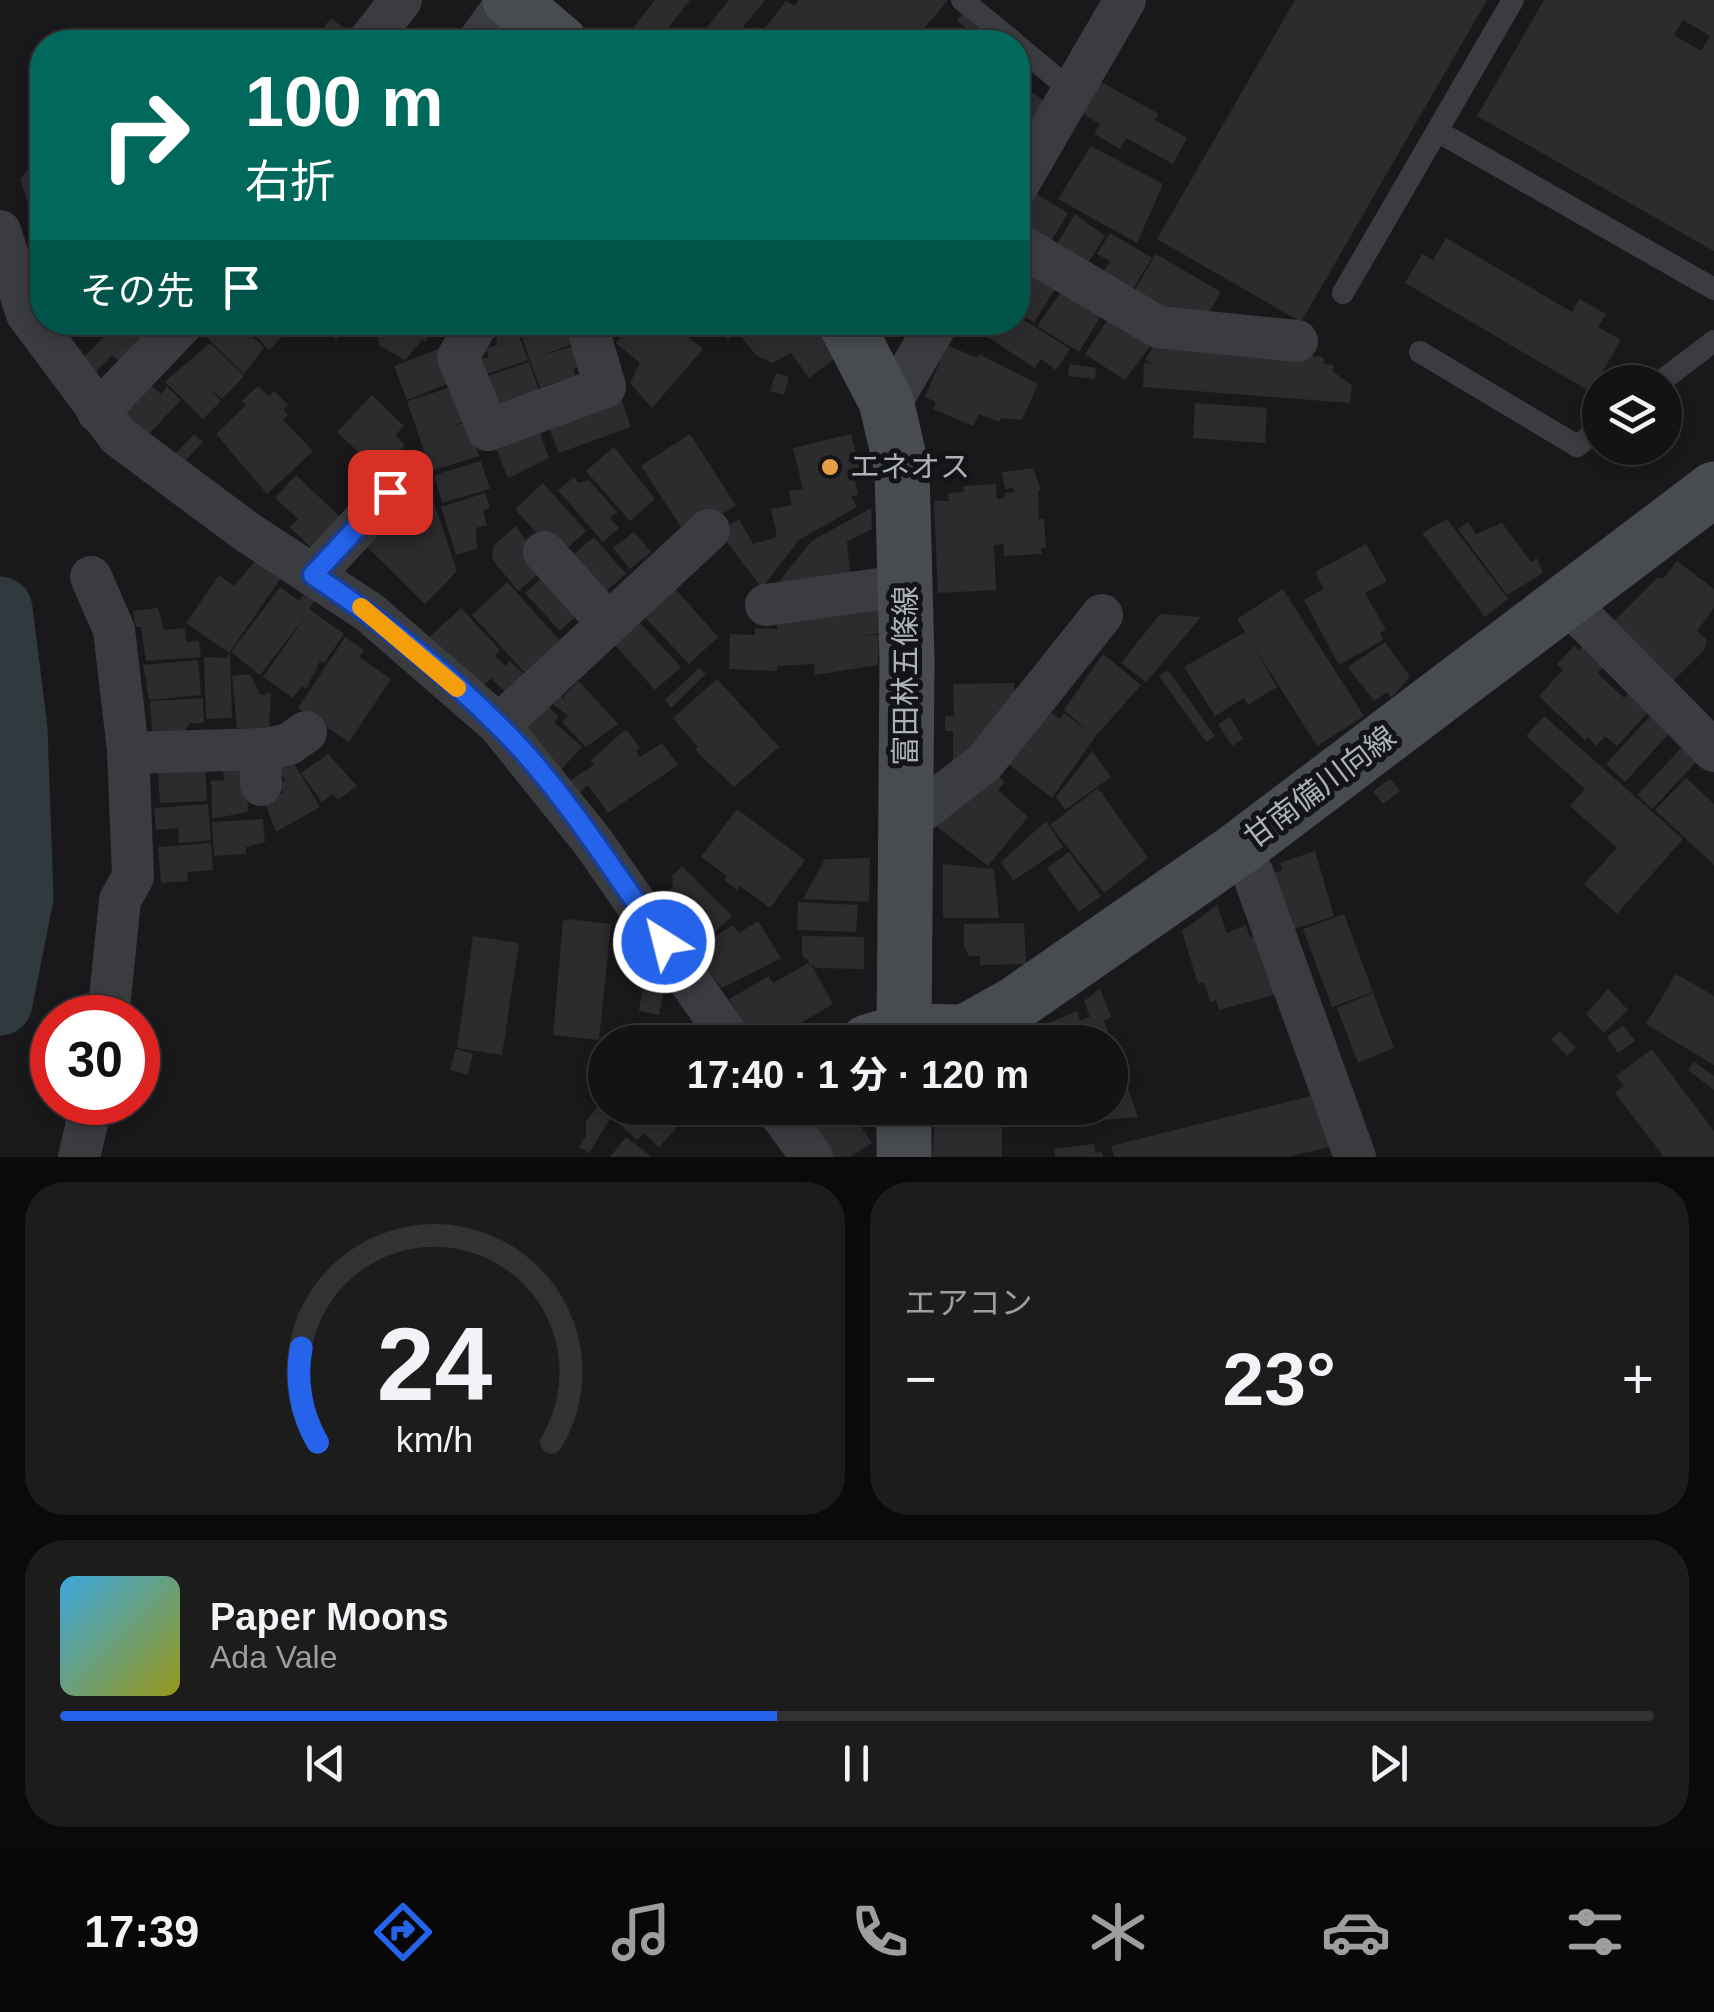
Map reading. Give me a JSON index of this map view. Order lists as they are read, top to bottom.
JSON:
{
  "streets": {
    "main road": ["富田林五條線", "甘南備川向線"]
  },
  "places": ["エネオス"],
  "page": {
    "turn": ["100 m", "右折"],
    "then": "その先",
    "limit": "30",
    "trip": "17:40 · 1 分 · 120 m",
    "tile": "エアコン",
    "heat": ["−", "23°", "+"],
    "song": ["Paper Moons", "Ada Vale"],
    "tabs": "17:39",
    "gauge": ["24", "km/h"]
  }
}
